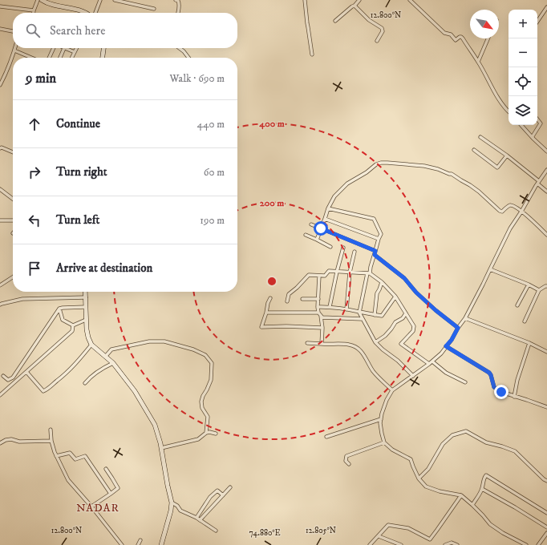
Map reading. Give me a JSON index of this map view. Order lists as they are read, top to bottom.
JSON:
{
  "districts": ["NADAR"],
  "north": "bottom right",
  "page": {
    "map_buttons": ["+", "−"],
    "search": "Search here",
    "heading": ["9 min", "Walk · 690 m"],
    "list": [
      ["Continue", "440 m"],
      ["Turn right", "60 m"],
      ["Turn left", "190 m"],
      "Arrive at destination"
    ]
  },
  "coordinates": ["12.800°N", "12.805°N", "74.880°E"],
  "rings": ["400 m", "200 m"]
}
